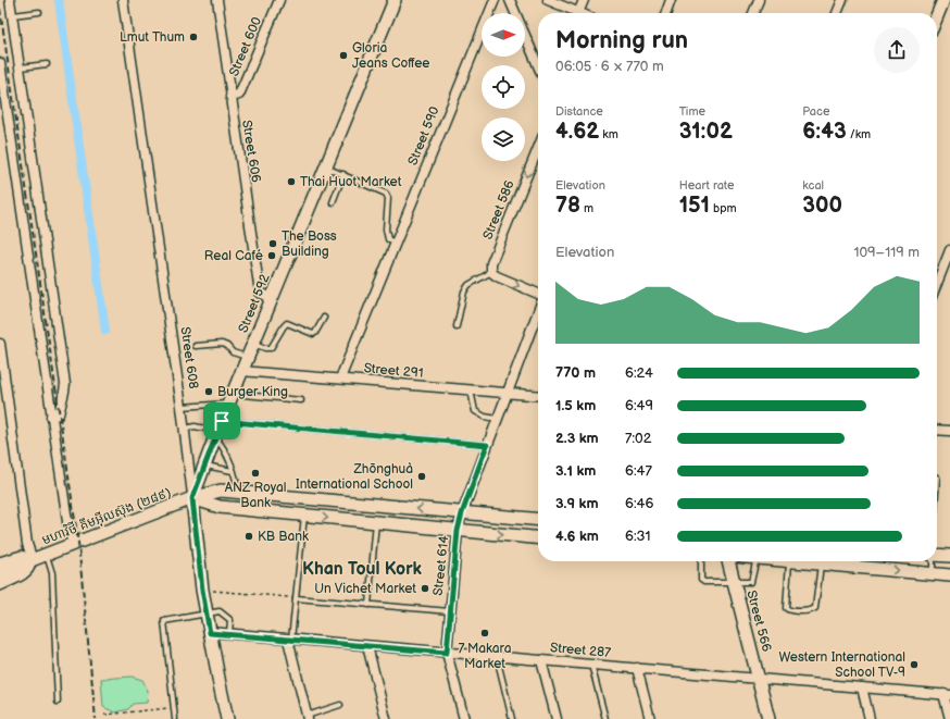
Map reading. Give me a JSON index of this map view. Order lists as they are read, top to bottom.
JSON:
{
  "streets": {
    "main road": [
      "Street 592",
      "Street 608",
      "មហាវិថី គីមអ៊ីលស៊ុង (២៨៩)",
      "Street 566"
    ],
    "street": [
      "Street 600",
      "Street 590",
      "Street 606",
      "Street 586",
      "Street 291",
      "Street 614",
      "Street 287"
    ]
  },
  "crossings": [
    ["Street 600", "Street 606"],
    ["Street 590", "Street 291"],
    ["Street 606", "Street 592"],
    ["Street 592", "Street 608"],
    ["Street 592", "Street 291"],
    ["Street 592", "មហាវិថី គីមអ៊ីលស៊ុង (២៨៩)"],
    ["Street 608", "មហាវិថី គីមអ៊ីលស៊ុង (២៨៩)"],
    ["Street 608", "Street 287"],
    ["Street 291", "Street 614"],
    ["មហាវិថី គីមអ៊ីលស៊ុង (២៨៩)", "Street 614"],
    ["Street 614", "Street 287"],
    ["Street 566", "Street 287"]
  ],
  "one_way": ["Street 586"],
  "districts": ["Khan Toul Kork"],
  "places": [
    "Lmut Thum",
    "Gloria Jeans Coffee",
    "Thai Huot Market",
    "The Boss Building",
    "Real Café",
    "Burger King",
    "ANZ Royal Bank",
    "Zhōnghuà International School",
    "KB Bank",
    "Un Vichet Market",
    "7 Makara Market",
    "Western International School TV-9"
  ],
  "north": "right",
  "page": {
    "heading": ["Morning run", "06:05 · 6 × 770 m"],
    "stats": [
      ["Distance", "4.62 km"],
      ["Time", "31:02"],
      ["Pace", "6:43 /km"],
      ["Elevation", "78 m"],
      ["Heart rate", "151 bpm"],
      ["kcal", "300"]
    ],
    "chart": ["Elevation", "109–119 m"],
    "list": [
      {
        "name": "770 m",
        "note": "6:24"
      },
      {
        "name": "1.5 km",
        "note": "6:49"
      },
      {
        "name": "2.3 km",
        "note": "7:02"
      },
      {
        "name": "3.1 km",
        "note": "6:47"
      },
      {
        "name": "3.9 km",
        "note": "6:46"
      },
      {
        "name": "4.6 km",
        "note": "6:31"
      }
    ]
  }
}
